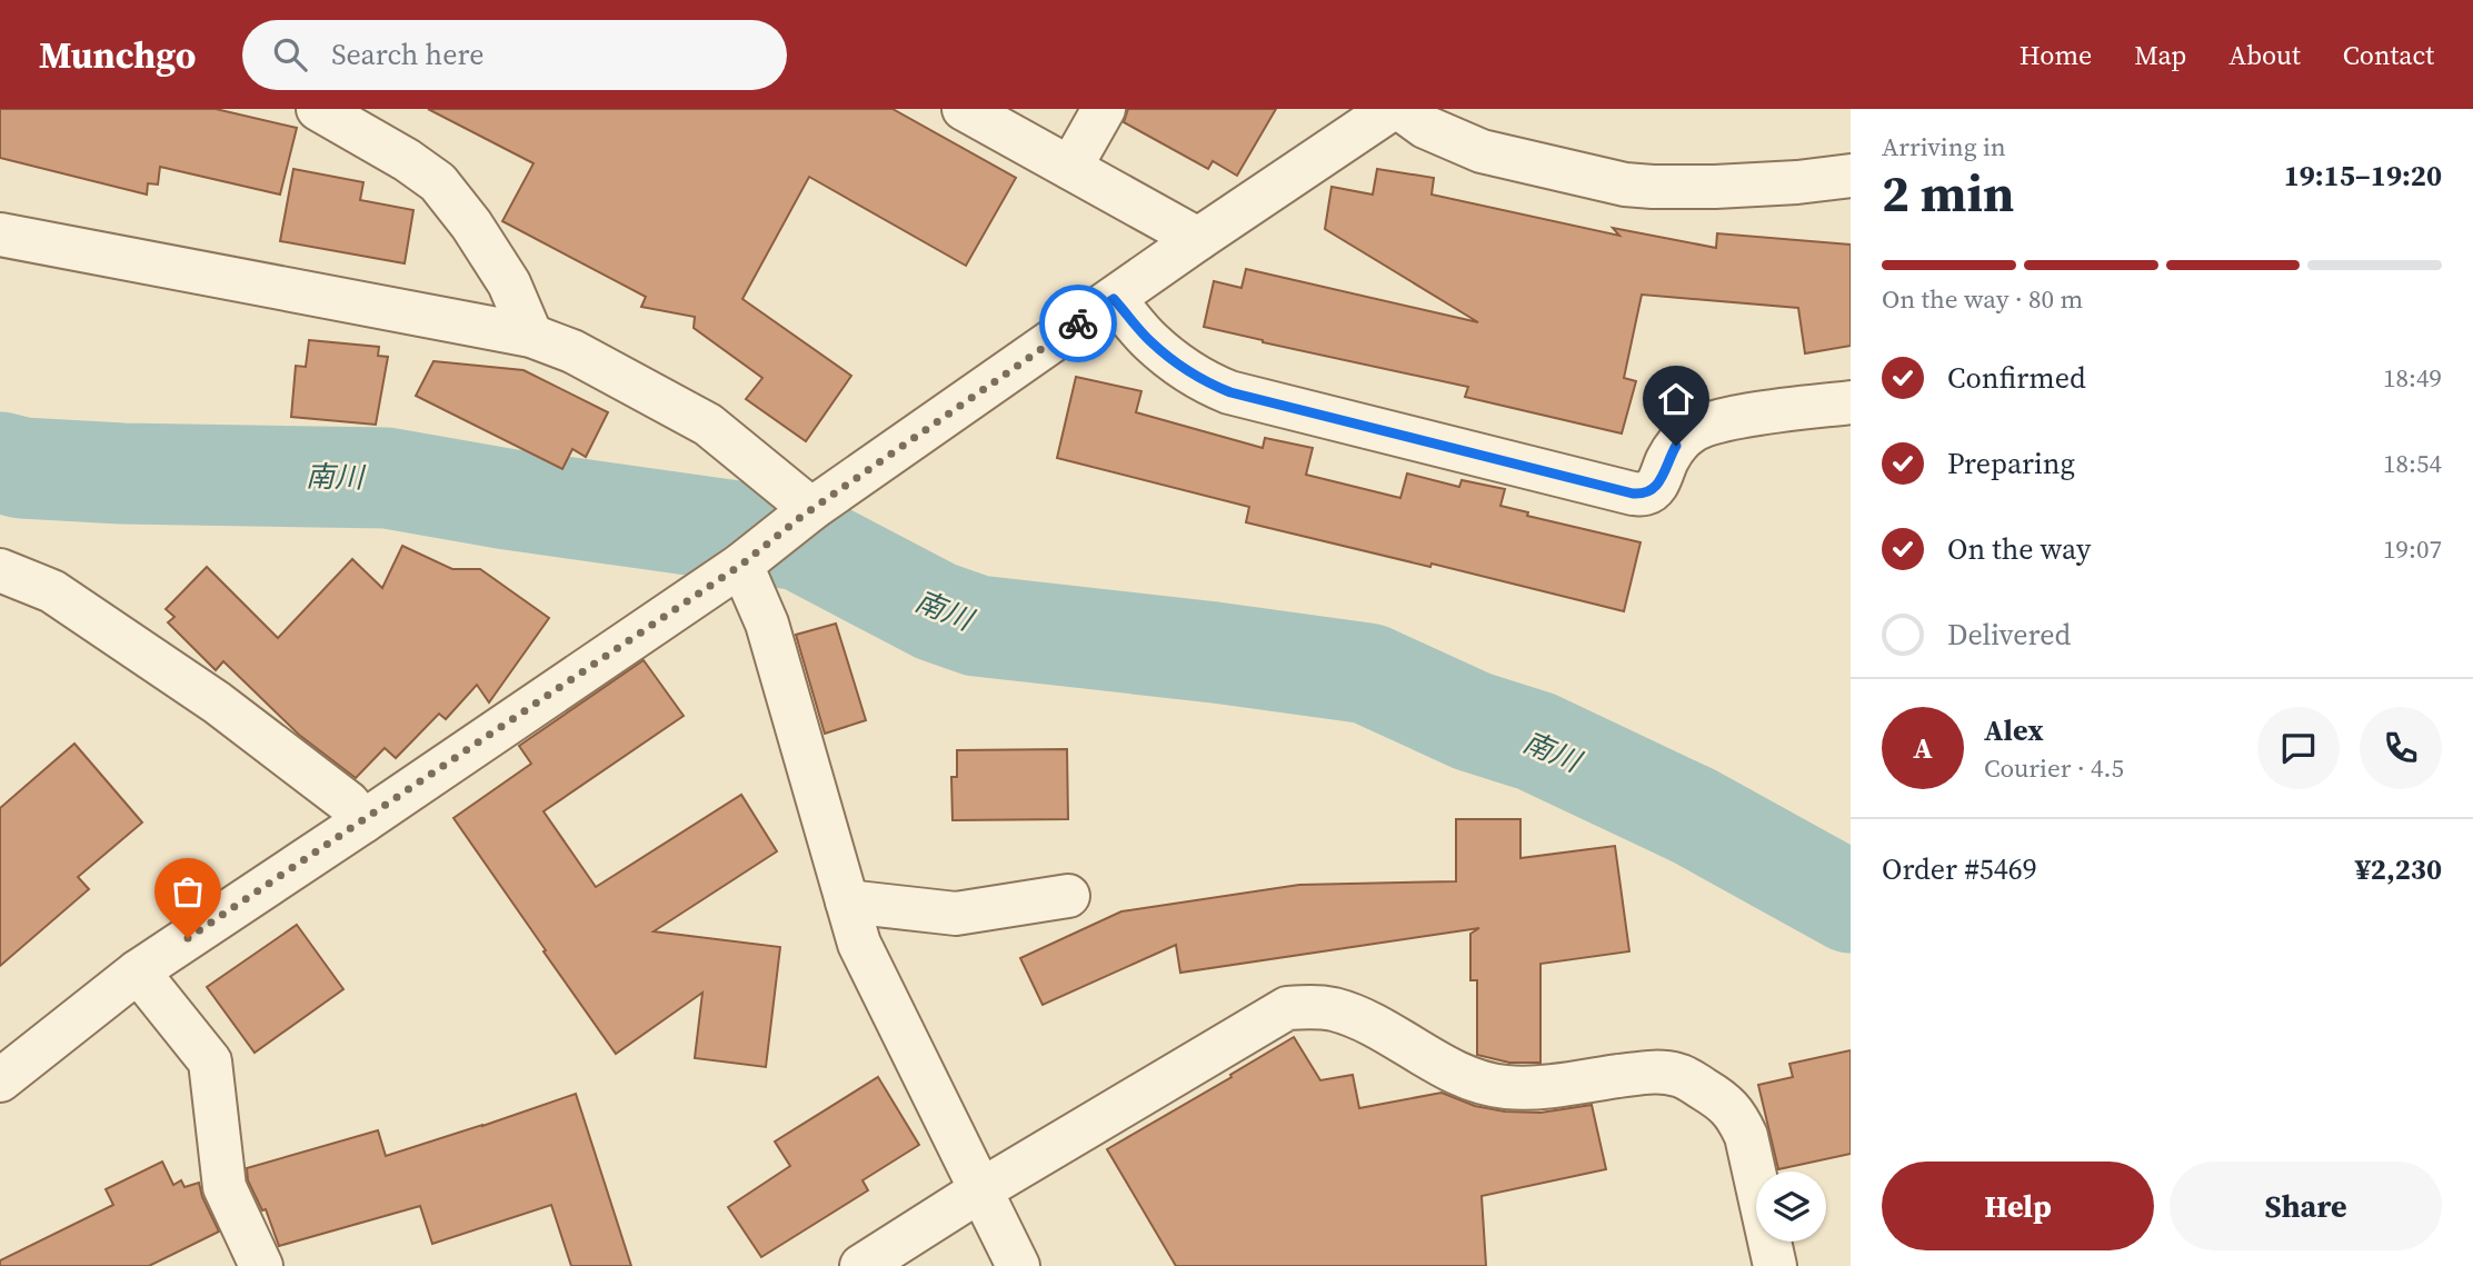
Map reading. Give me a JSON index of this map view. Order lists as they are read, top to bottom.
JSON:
{
  "water": ["南川"],
  "page": {
    "header": "Munchgo",
    "search": "Search here",
    "nav": [
      "Home",
      "Map",
      "About",
      "Contact"
    ],
    "heading": ["2 min", "Arriving in", "19:15–19:20"],
    "panel": [
      "Alex",
      "Courier · 4.5",
      "Order #5469",
      "¥2,230"
    ],
    "bar": "On the way · 80 m",
    "list": [
      ["Confirmed", "18:49"],
      ["Preparing", "18:54"],
      ["On the way", "19:07"],
      "Delivered"
    ],
    "round": "A",
    "buttons": ["Help", "Share"]
  }
}
